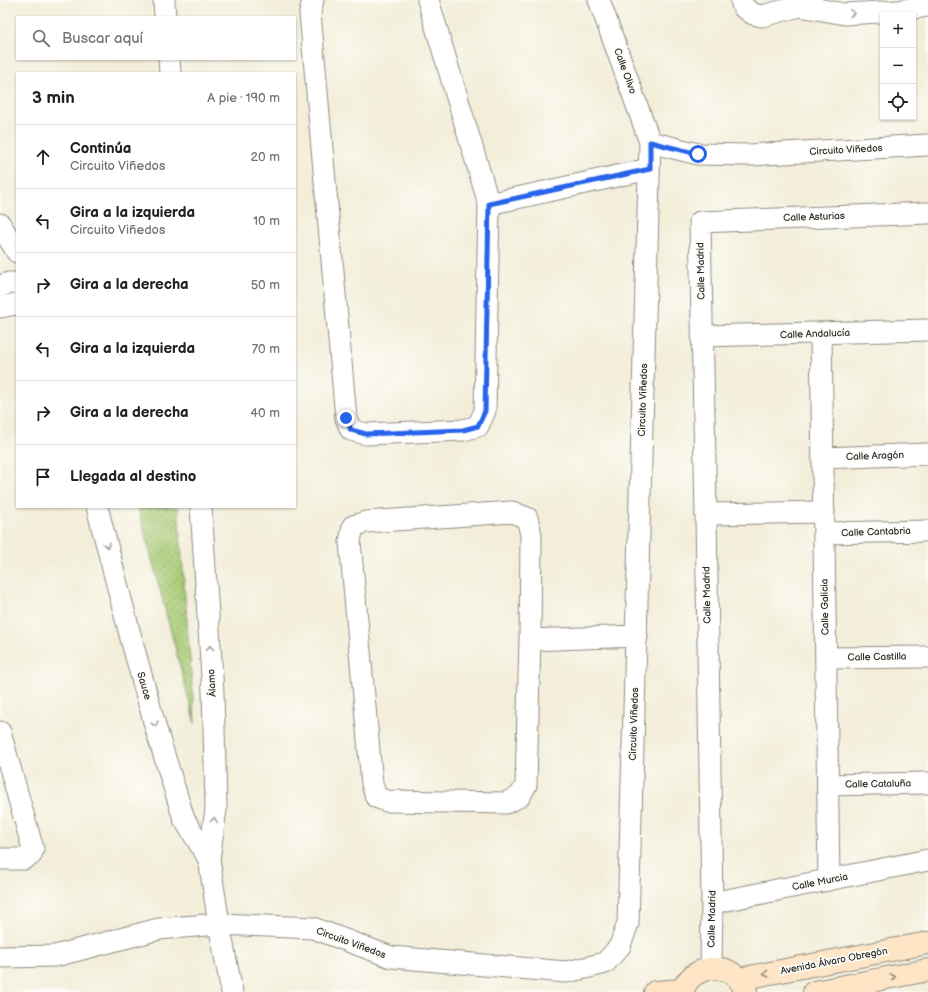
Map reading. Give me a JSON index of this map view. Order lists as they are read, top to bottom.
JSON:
{
  "streets": {
    "street": [
      "Calle Olivo",
      "Circuito Viñedos",
      "Calle Asturias",
      "Calle Madrid",
      "Calle Andalucía",
      "Calle Aragón",
      "Calle Cantabria",
      "Calle Galicia",
      "Calle Castilla",
      "Álamo",
      "Sauce",
      "Calle Cataluña",
      "Calle Murcia",
      "Avenida Álvaro Obregón"
    ]
  },
  "crossings": [
    ["Calle Olivo", "Circuito Viñedos"],
    ["Calle Asturias", "Calle Madrid"],
    ["Calle Madrid", "Calle Andalucía"],
    ["Calle Madrid", "Calle Murcia"],
    ["Calle Andalucía", "Calle Galicia"],
    ["Calle Aragón", "Calle Galicia"],
    ["Calle Cantabria", "Calle Galicia"],
    ["Calle Galicia", "Calle Castilla"],
    ["Calle Galicia", "Calle Cataluña"],
    ["Calle Galicia", "Calle Murcia"],
    ["Álamo", "Sauce"]
  ],
  "one_way": ["Álamo", "Sauce"],
  "page": {
    "map_buttons": ["+", "−"],
    "search": "Buscar aquí",
    "heading": ["3 min", "A pie · 190 m"],
    "list": [
      ["Continúa", "Circuito Viñedos", "20 m"],
      ["Gira a la izquierda", "Circuito Viñedos", "10 m"],
      ["Gira a la derecha", "50 m"],
      ["Gira a la izquierda", "70 m"],
      ["Gira a la derecha", "40 m"],
      "Llegada al destino"
    ]
  }
}
